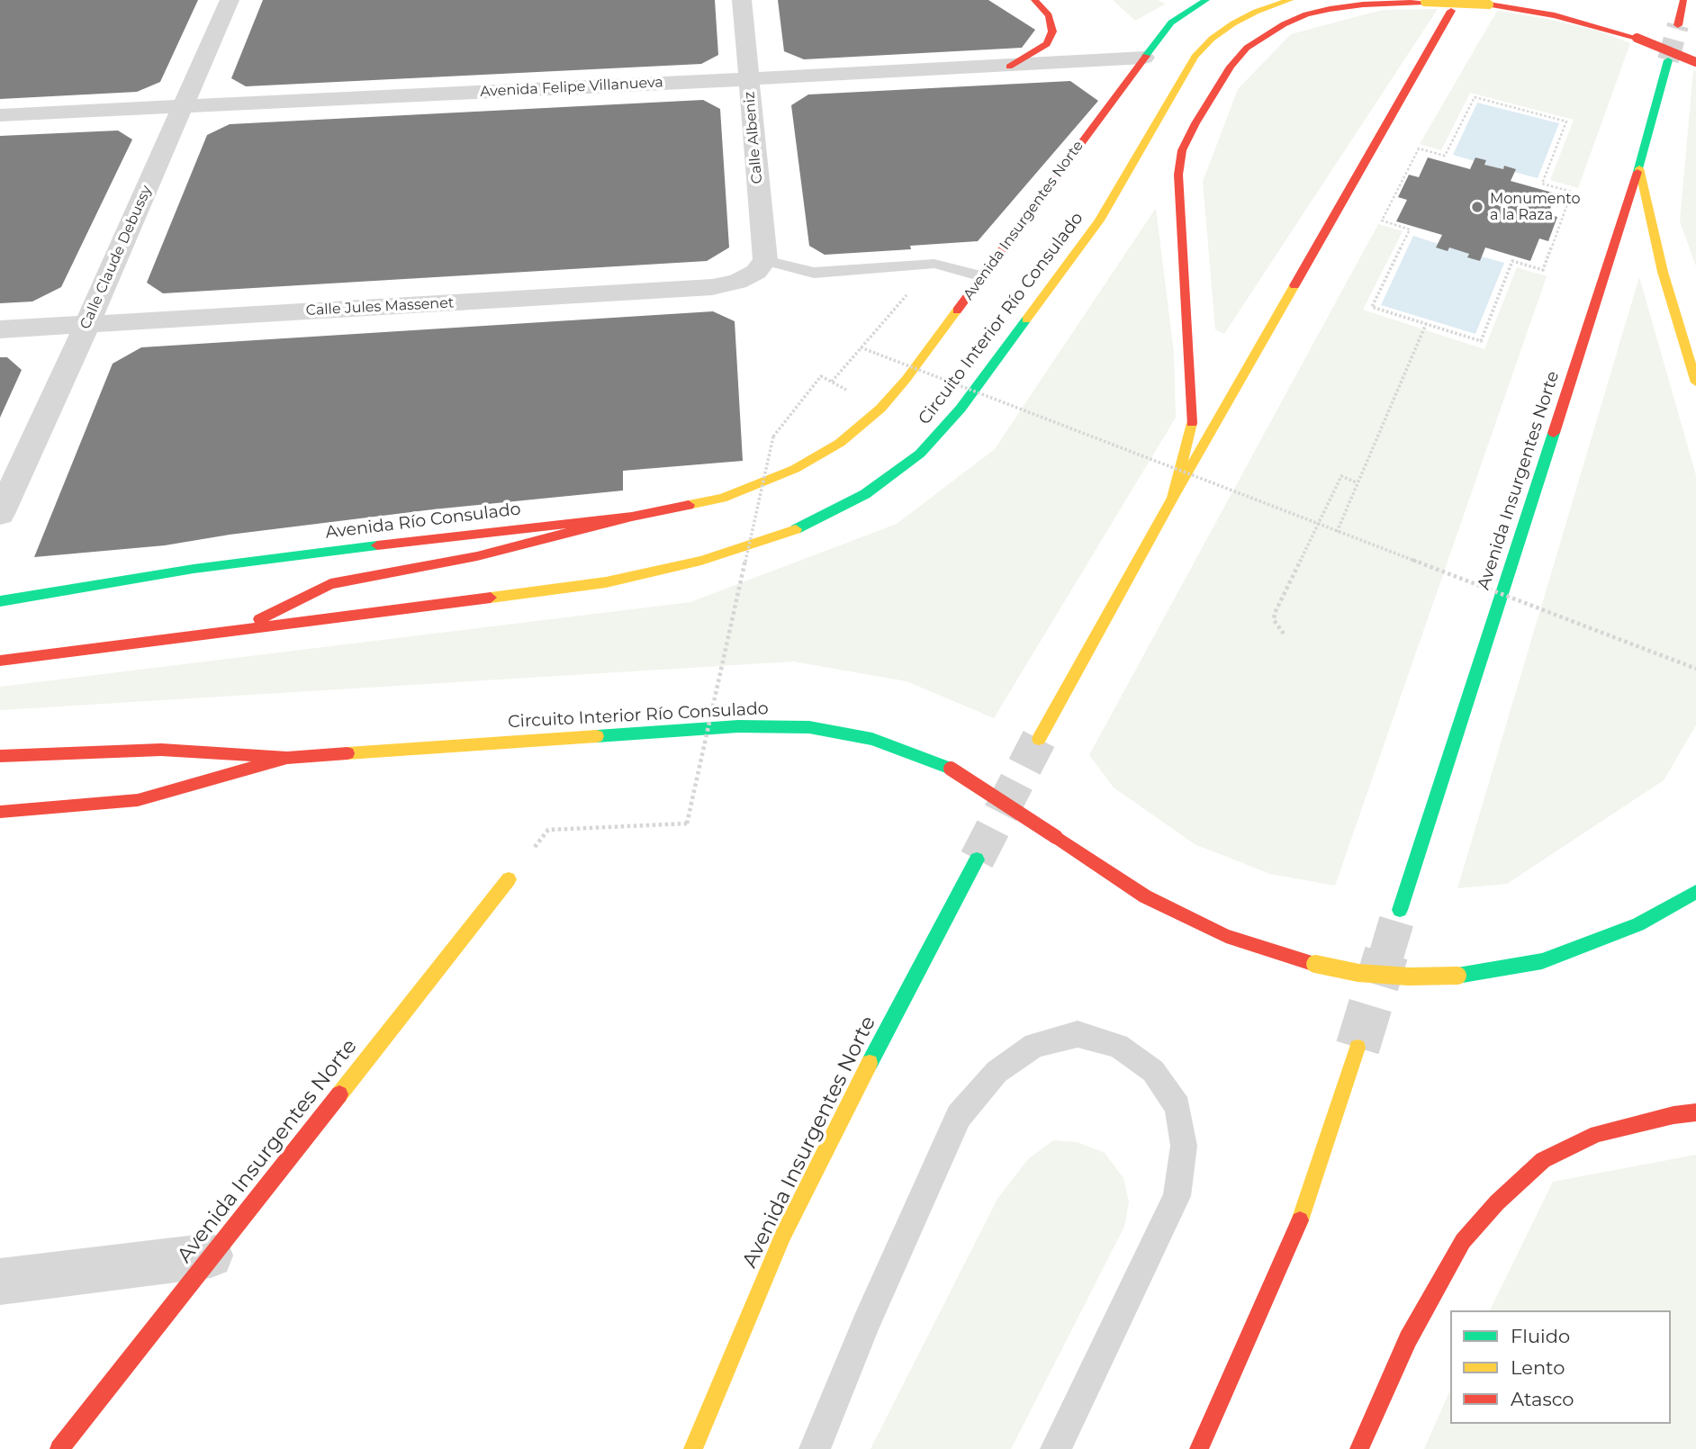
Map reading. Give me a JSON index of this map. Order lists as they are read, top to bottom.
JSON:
{
  "streets": {
    "main road": ["Avenida Insurgentes Norte", "Circuito Interior Río Consulado", "Avenida Río Consulado"],
    "street": [
      "Avenida Felipe Villanueva",
      "Calle Albeniz",
      "Calle Claude Debussy",
      "Calle Jules Massenet"
    ]
  },
  "crossings": [
    ["Avenida Felipe Villanueva", "Calle Albeniz"],
    ["Avenida Felipe Villanueva", "Avenida Insurgentes Norte"],
    ["Avenida Felipe Villanueva", "Calle Claude Debussy"],
    ["Calle Albeniz", "Calle Jules Massenet"],
    ["Avenida Insurgentes Norte", "Avenida Río Consulado"],
    ["Calle Claude Debussy", "Calle Jules Massenet"]
  ],
  "places": ["Monumento a la Raza"],
  "legend": ["Fluido", "Lento", "Atasco"]
}
